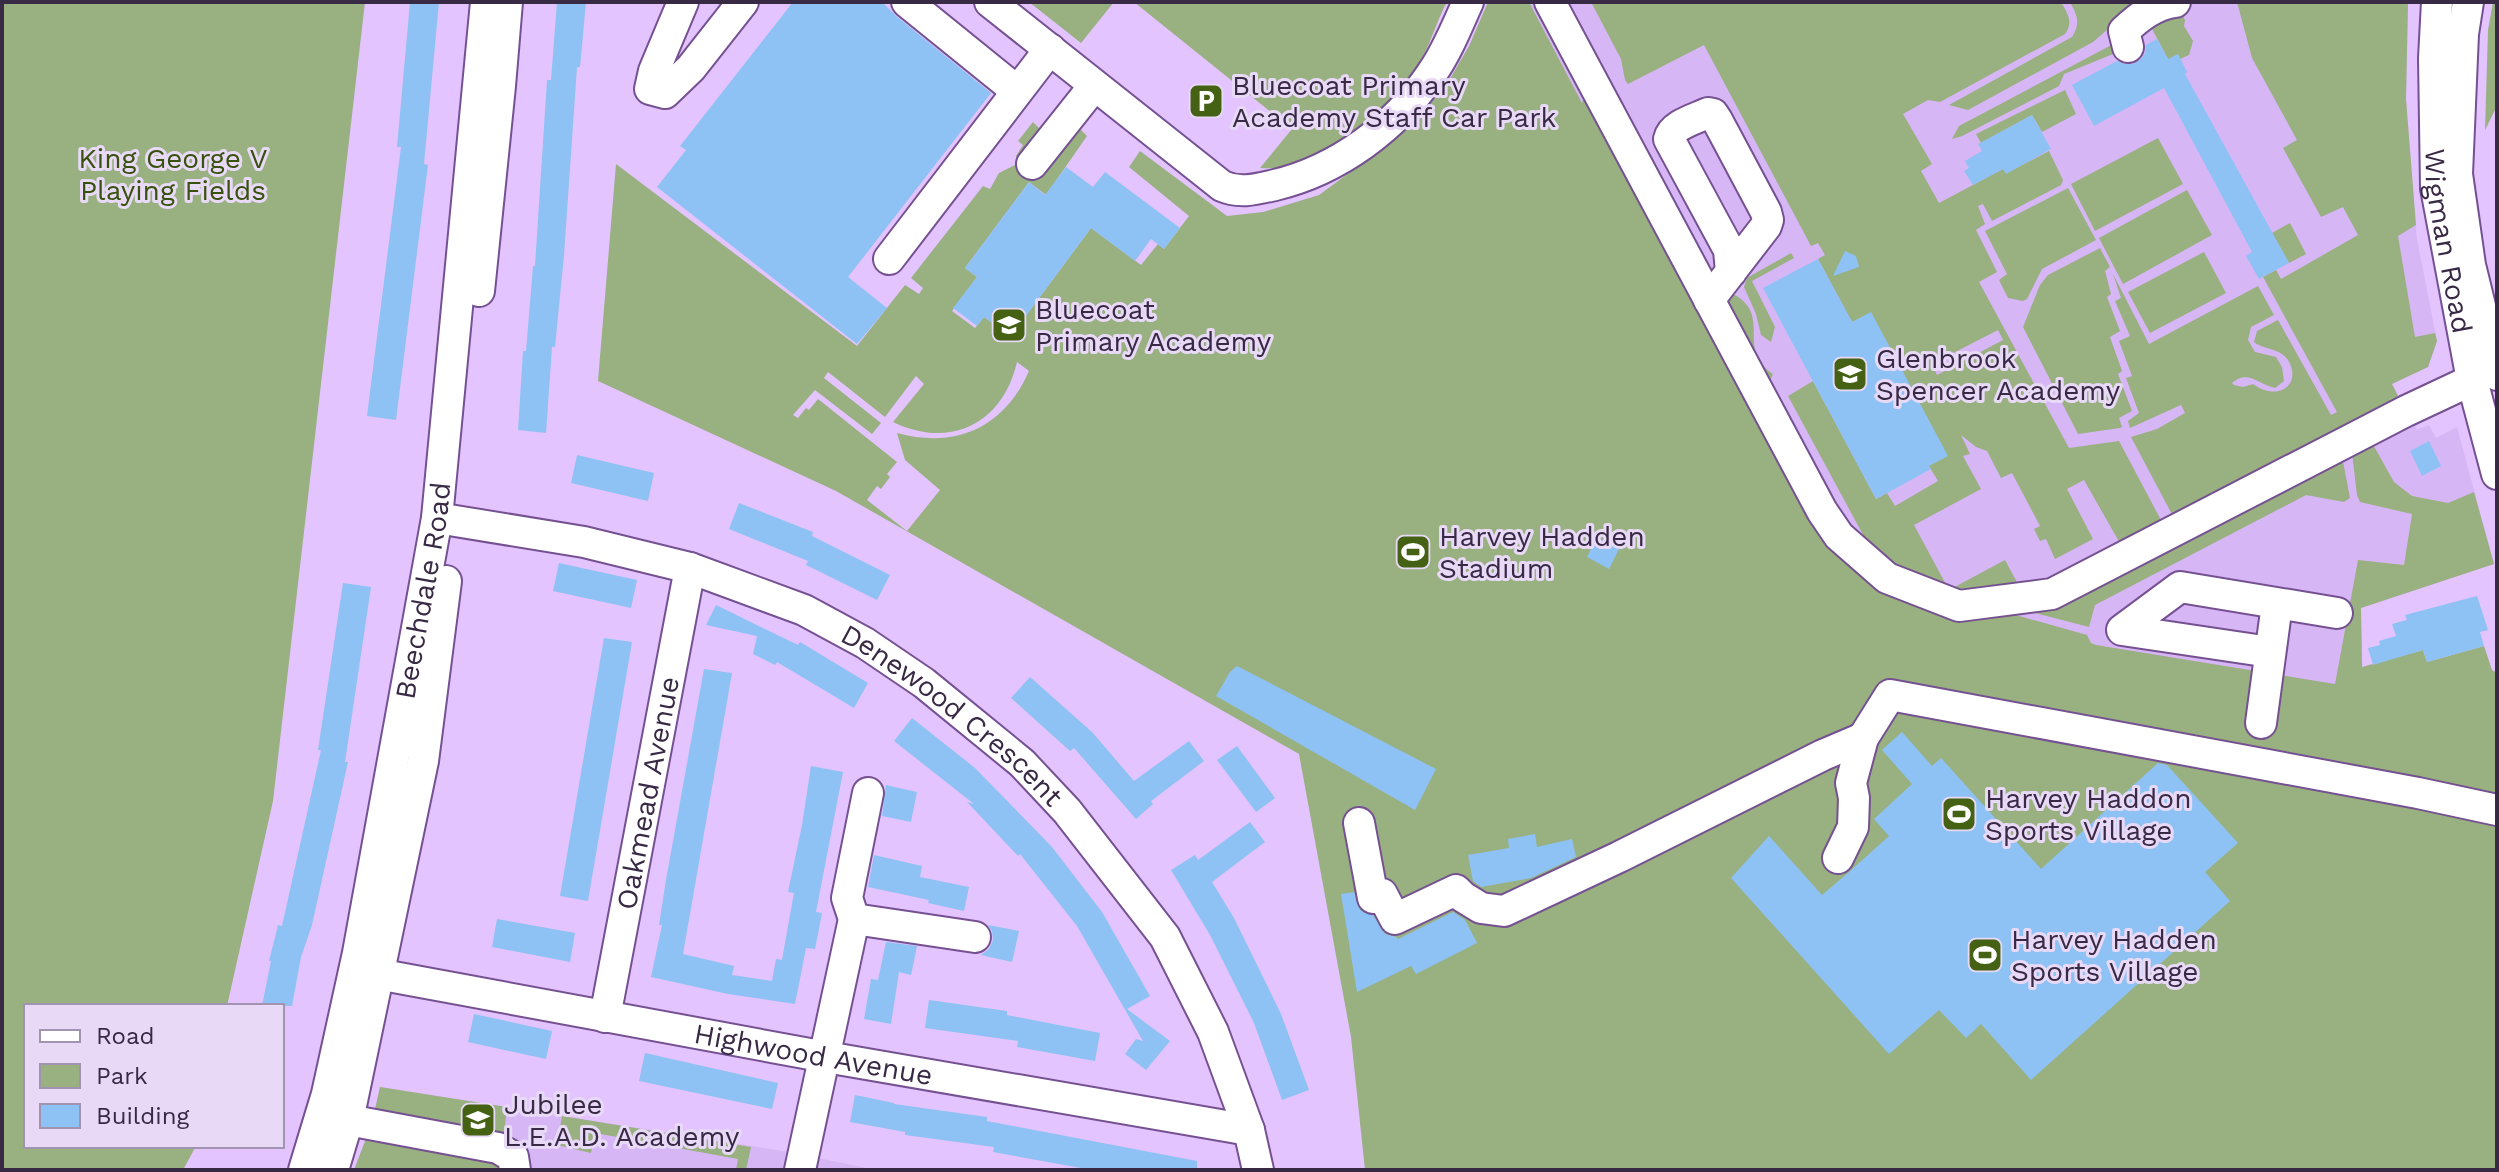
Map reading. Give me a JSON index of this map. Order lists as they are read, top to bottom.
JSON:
{
  "streets": {
    "street": [
      "Wigman Road",
      "Beechdale Road",
      "Denewood Crescent",
      "Oakmead Avenue",
      "Highwood Avenue"
    ]
  },
  "crossings": [
    ["Beechdale Road", "Denewood Crescent"],
    ["Beechdale Road", "Highwood Avenue"],
    ["Denewood Crescent", "Oakmead Avenue"],
    ["Denewood Crescent", "Highwood Avenue"],
    ["Oakmead Avenue", "Highwood Avenue"]
  ],
  "parks": ["King George V Playing Fields"],
  "places": {
    "parking": ["Bluecoat Primary Academy Staff Car Park"],
    "school or university": ["Bluecoat Primary Academy", "Glenbrook Spencer Academy", "Jubilee L.E.A.D. Academy"],
    "sports": ["Harvey Hadden Stadium", "Harvey Haddon Sports Village", "Harvey Hadden Sports Village"]
  },
  "legend": ["Road", "Park", "Building"]
}
